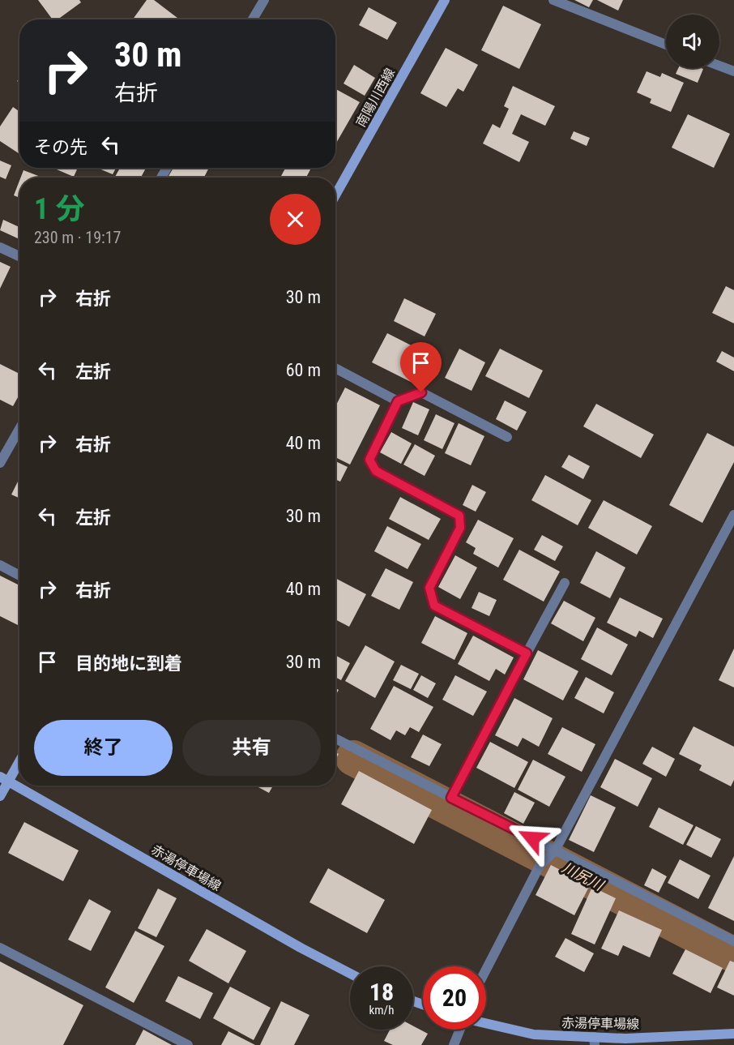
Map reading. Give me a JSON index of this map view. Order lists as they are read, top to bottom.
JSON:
{
  "streets": {
    "main road": ["南陽川西線", "赤湯停車場線"]
  },
  "water": ["川尻川"],
  "page": {
    "turn": ["30 m", "右折"],
    "then": "その先",
    "heading": ["1 分", "230 m · 19:17"],
    "list": [
      {
        "name": "右折",
        "value": "30 m"
      },
      {
        "name": "左折",
        "value": "60 m"
      },
      {
        "name": "右折",
        "value": "40 m"
      },
      {
        "name": "左折",
        "value": "30 m"
      },
      {
        "name": "右折",
        "value": "40 m"
      },
      {
        "name": "目的地に到着",
        "value": "30 m"
      }
    ],
    "buttons": ["終了", "共有"],
    "speed": "18 km/h",
    "limit": "20"
  }
}
